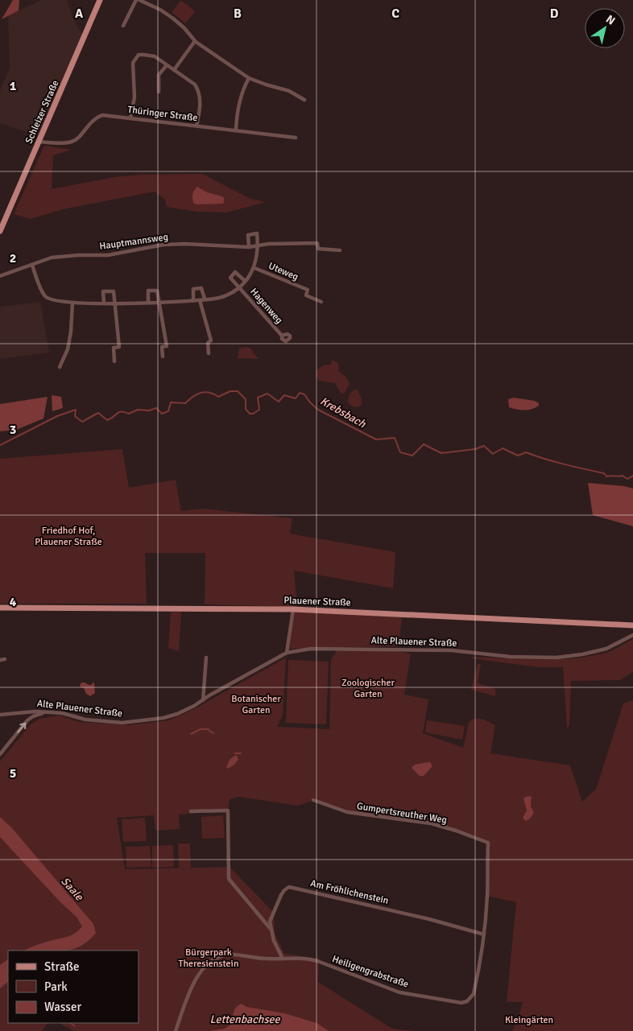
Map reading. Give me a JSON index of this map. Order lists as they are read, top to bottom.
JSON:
{
  "streets": {
    "main road": ["Schleizer Straße", "Plauener Straße"],
    "street": [
      "Thüringer Straße",
      "Hauptmannsweg",
      "Uteweg",
      "Hagenweg",
      "Alte Plauener Straße",
      "Gumpertsreuther Weg",
      "Am Fröhlichenstein",
      "Heiligengrabstraße"
    ]
  },
  "crossings": [
    ["Schleizer Straße", "Thüringer Straße"],
    ["Gumpertsreuther Weg", "Heiligengrabstraße"],
    ["Am Fröhlichenstein", "Heiligengrabstraße"]
  ],
  "water": ["Krebsbach", "Saale", "Lettenbachsee"],
  "parks": [
    "Friedhof Hof, Plauener Straße",
    "Zoologischer Garten",
    "Botanischer Garten",
    "Bürgerpark Theresienstein",
    "Kleingärten"
  ],
  "legend": ["Straße", "Park", "Wasser"],
  "north": "top right",
  "grid": {
    "columns": [
      "A",
      "B",
      "C",
      "D"
    ],
    "rows": [
      "1",
      "2",
      "3",
      "4",
      "5"
    ]
  }
}
